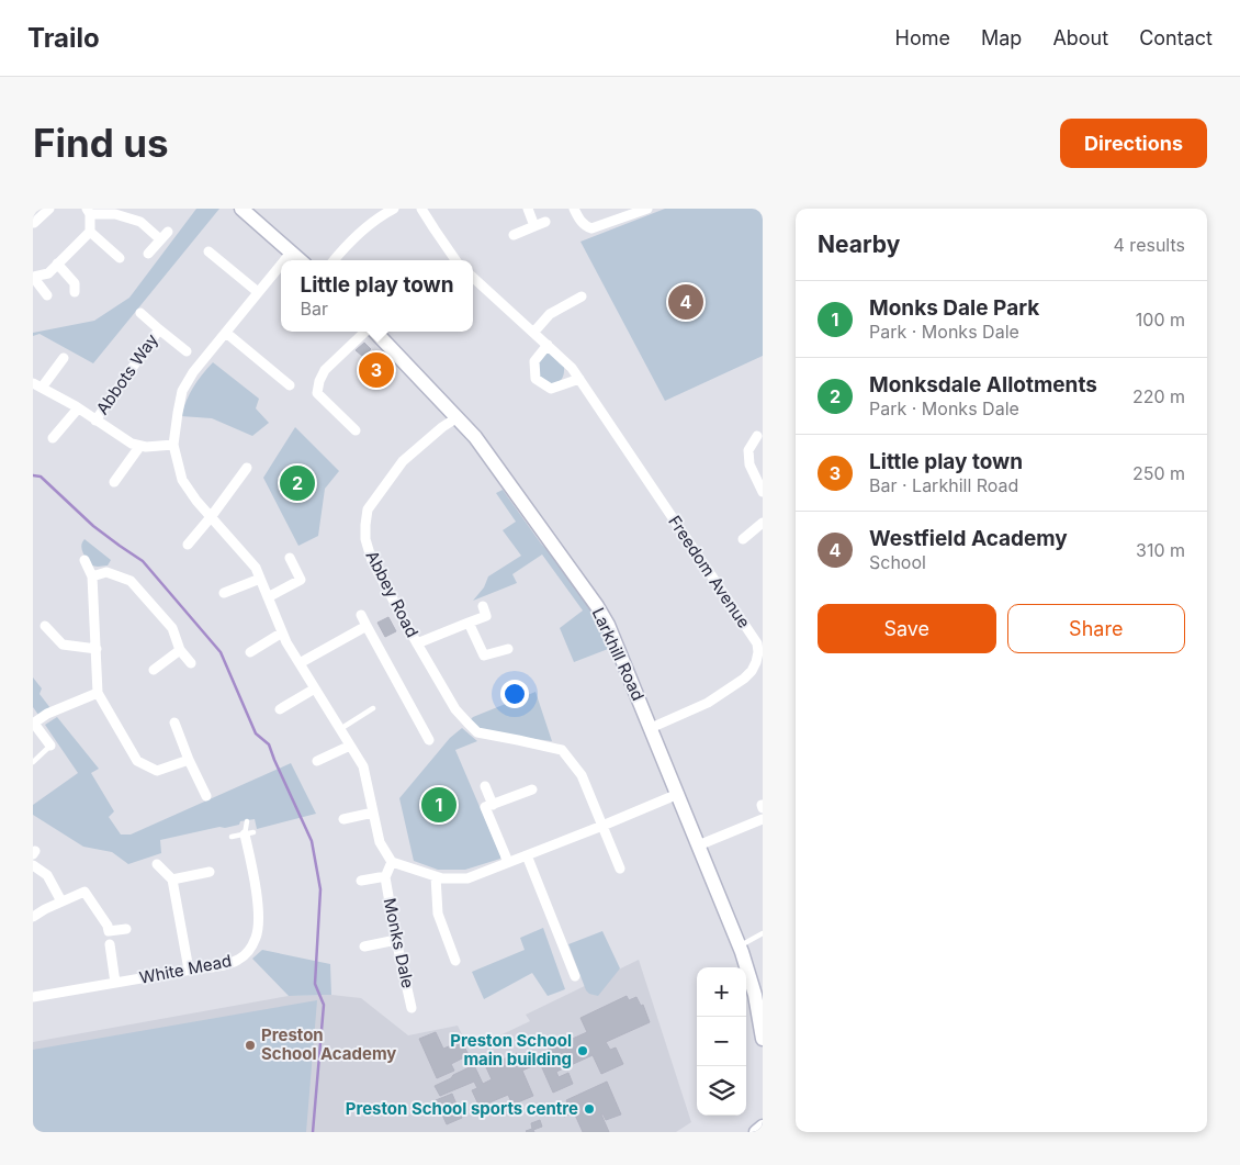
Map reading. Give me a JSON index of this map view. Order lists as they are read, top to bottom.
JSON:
{
  "streets": {
    "street": [
      "Abbots Way",
      "Freedom Avenue",
      "Abbey Road",
      "Larkhill Road",
      "Monks Dale",
      "White Mead"
    ]
  },
  "crossings": [
    ["Freedom Avenue", "Larkhill Road"],
    ["Abbey Road", "Larkhill Road"]
  ],
  "places": ["Preston School Academy", "Preston School main building", "Preston School sports centre"],
  "page": {
    "header": "Trailo",
    "nav": [
      "Home",
      "Map",
      "About",
      "Contact"
    ],
    "buttons": [
      "Directions",
      ["Save", "Share"]
    ],
    "title": "Find us",
    "heading": ["Nearby", "4 results"],
    "popup": ["Little play town", "Bar"],
    "list": [
      {
        "mark": "1",
        "name": "Monks Dale Park",
        "note": "Park · Monks Dale",
        "value": "100 m"
      },
      {
        "mark": "2",
        "name": "Monksdale Allotments",
        "note": "Park · Monks Dale",
        "value": "220 m"
      },
      {
        "mark": "3",
        "name": "Little play town",
        "note": "Bar · Larkhill Road",
        "value": "250 m"
      },
      {
        "mark": "4",
        "name": "Westfield Academy",
        "note": "School",
        "value": "310 m"
      }
    ],
    "pins": [
      "4",
      "3",
      "2",
      "1"
    ],
    "map_buttons": ["+", "−"]
  }
}
